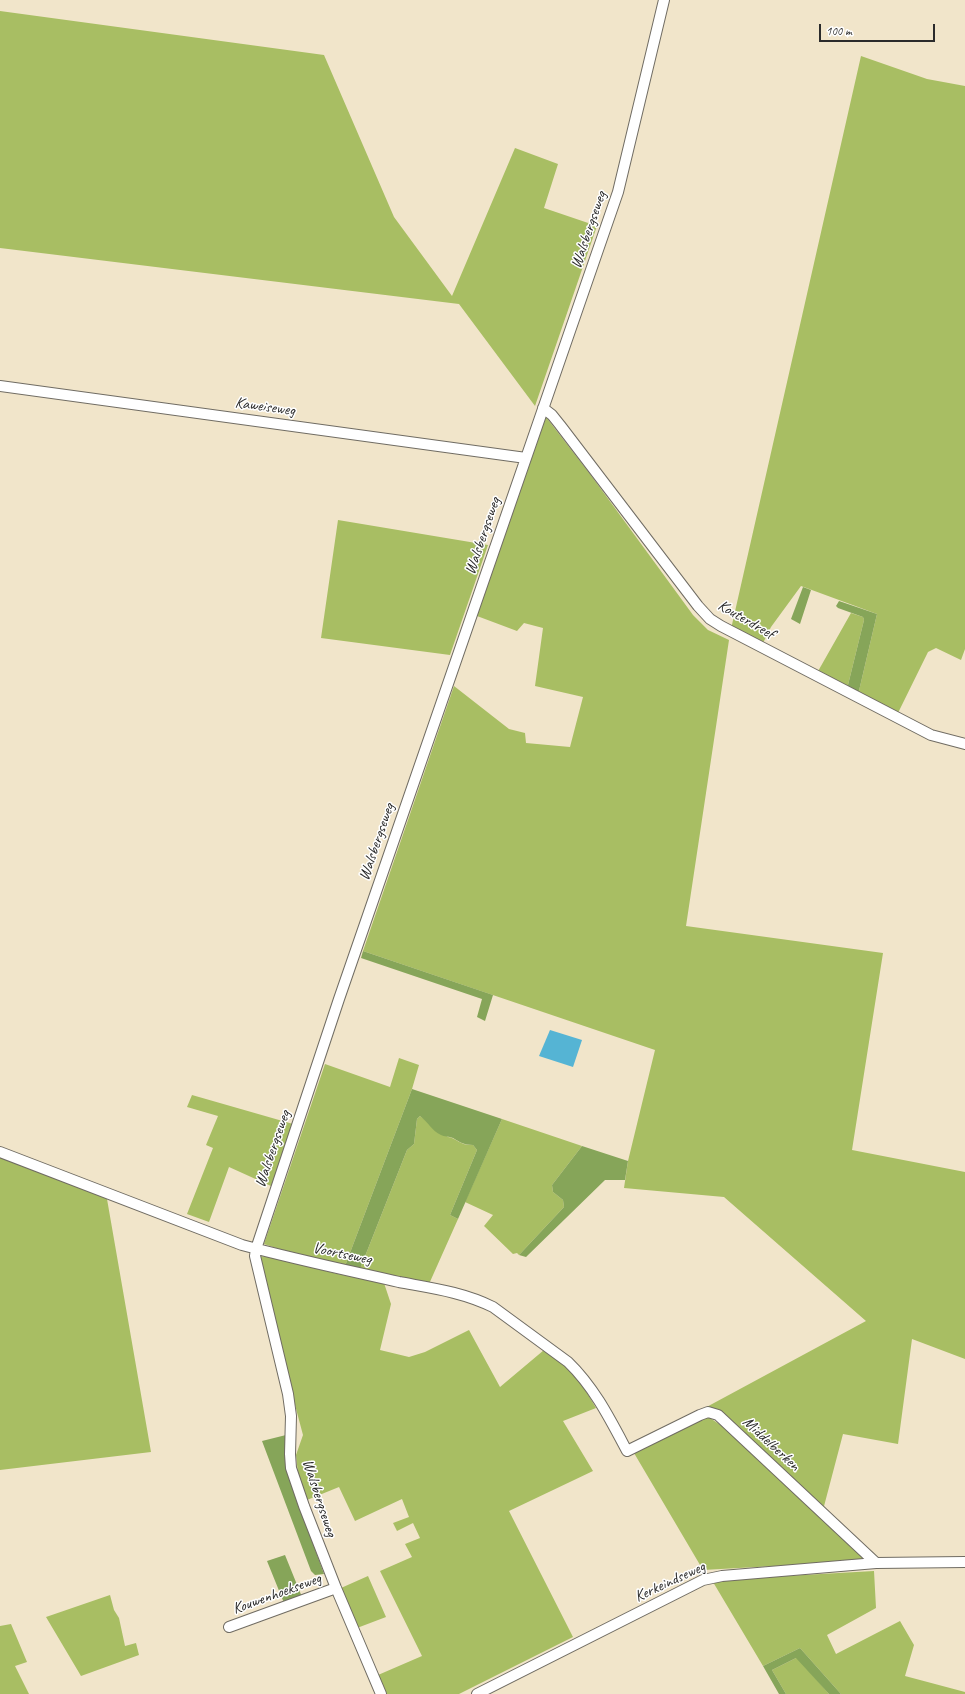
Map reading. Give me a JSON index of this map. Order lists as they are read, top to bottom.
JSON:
{
  "streets": {
    "street": [
      "Walsbergseweg",
      "Kaweiseweg",
      "Kouterdreef",
      "Voortseweg",
      "Middelberken",
      "Kerkeindseweg",
      "Kouwenhoekseweg"
    ]
  },
  "crossings": [
    ["Walsbergseweg", "Kaweiseweg"],
    ["Walsbergseweg", "Kouterdreef"],
    ["Walsbergseweg", "Voortseweg"],
    ["Walsbergseweg", "Kouwenhoekseweg"],
    ["Voortseweg", "Middelberken"],
    ["Middelberken", "Kerkeindseweg"]
  ],
  "scale_bar": "100 m"
}
